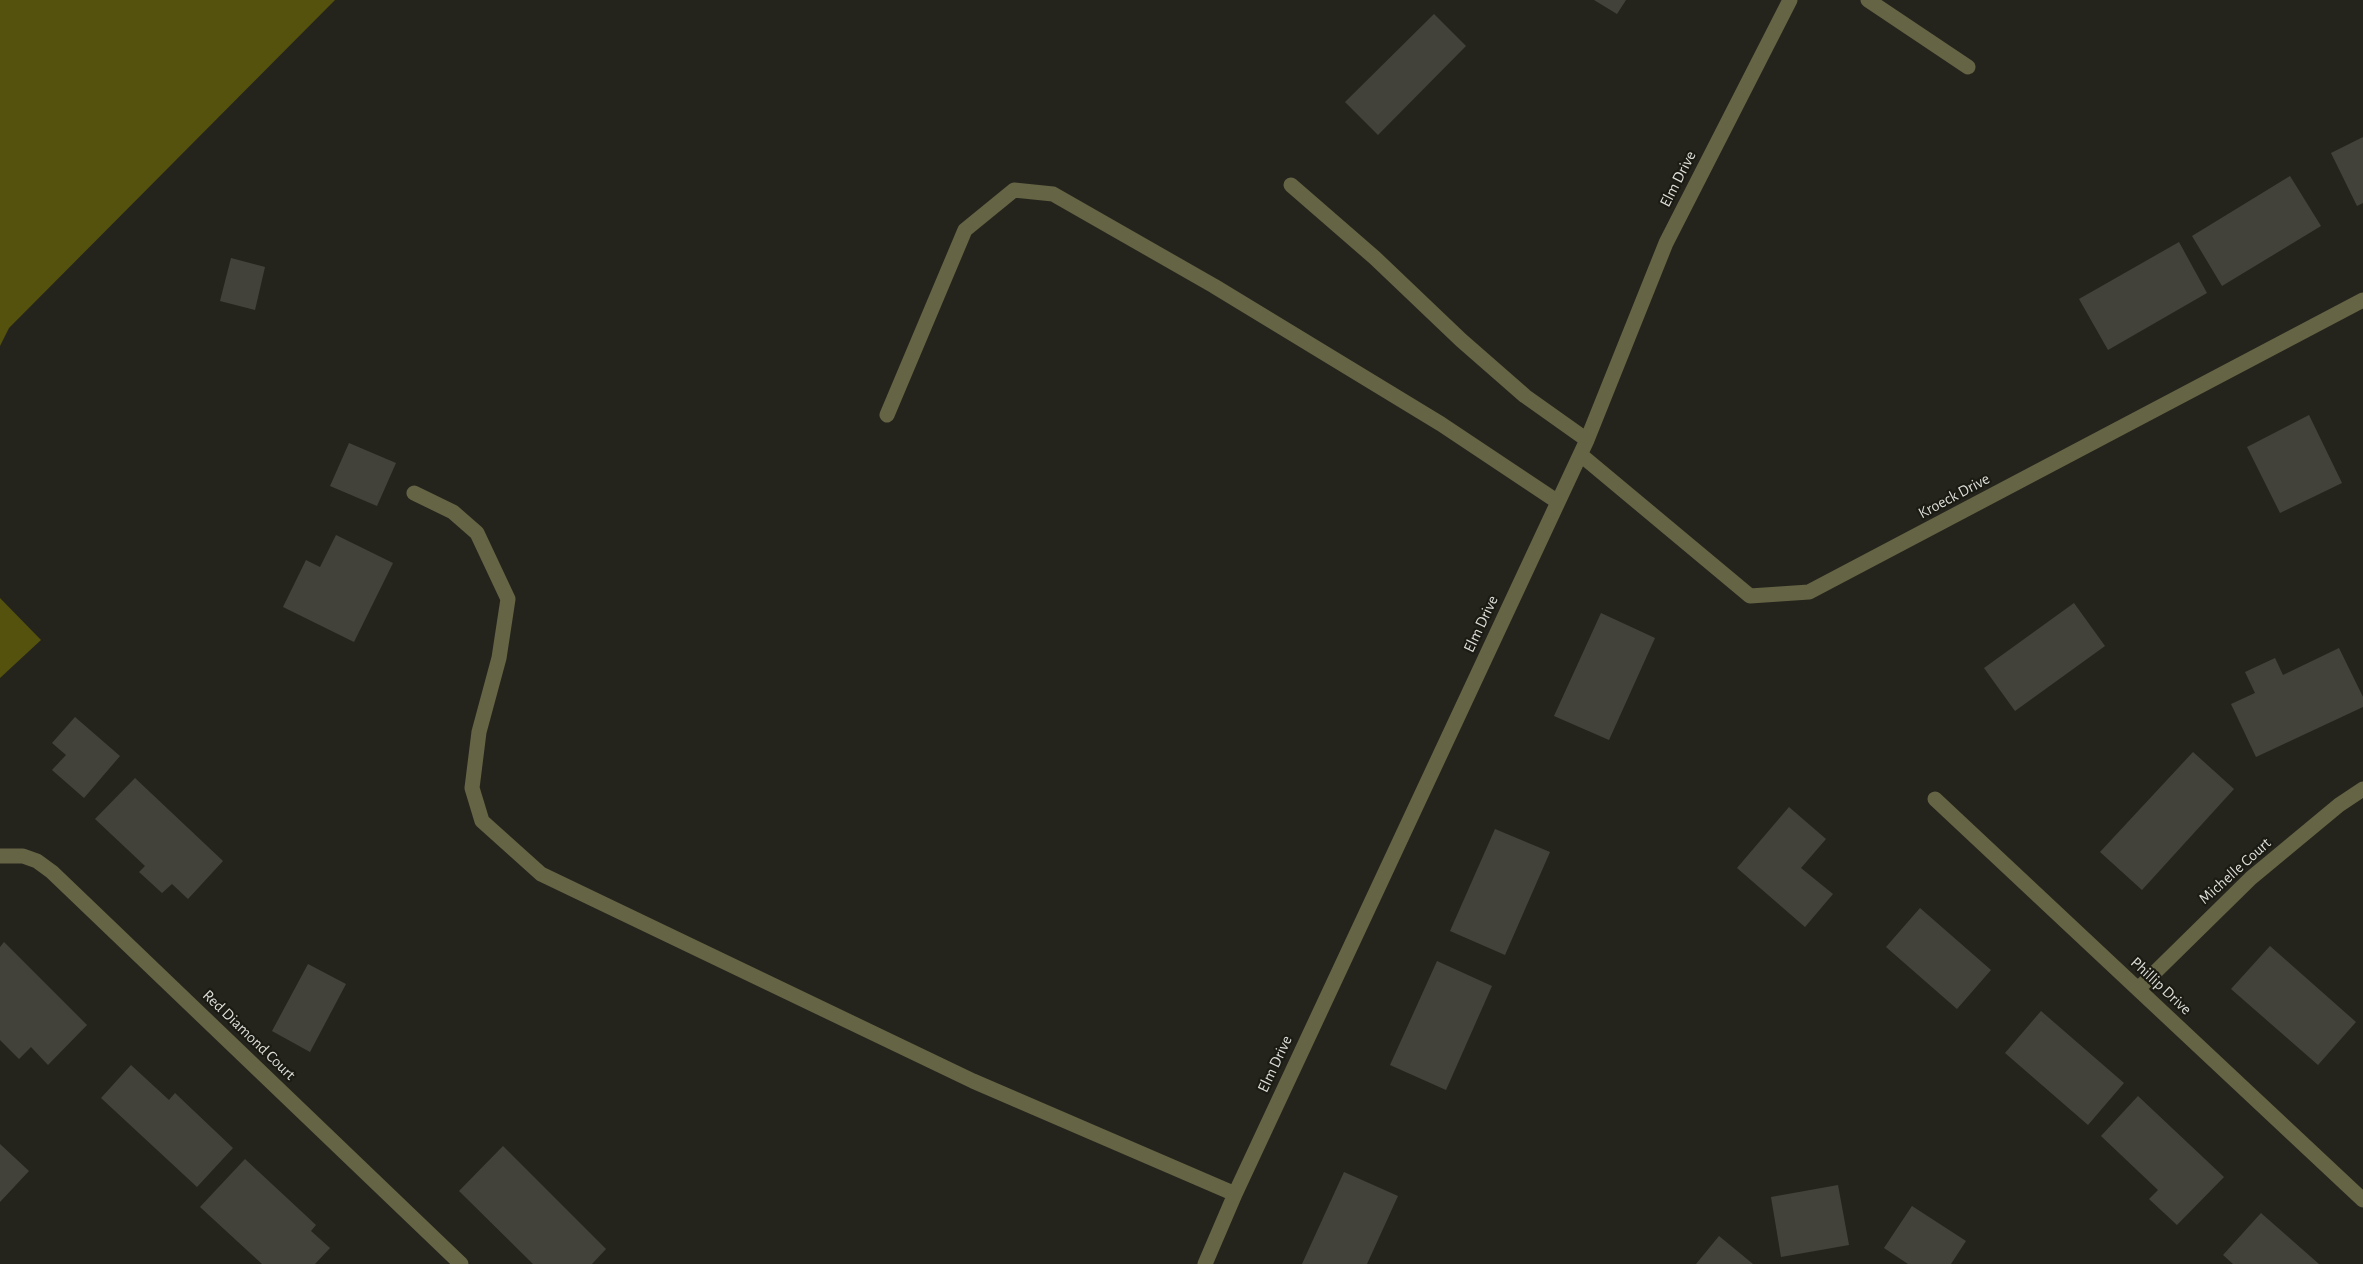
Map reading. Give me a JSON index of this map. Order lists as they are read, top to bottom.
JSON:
{
  "streets": {
    "street": [
      "Elm Drive",
      "Kroeck Drive",
      "Michelle Court",
      "Phillip Drive",
      "Red Diamond Court"
    ]
  },
  "crossings": [
    ["Elm Drive", "Kroeck Drive"],
    ["Michelle Court", "Phillip Drive"]
  ]
}
